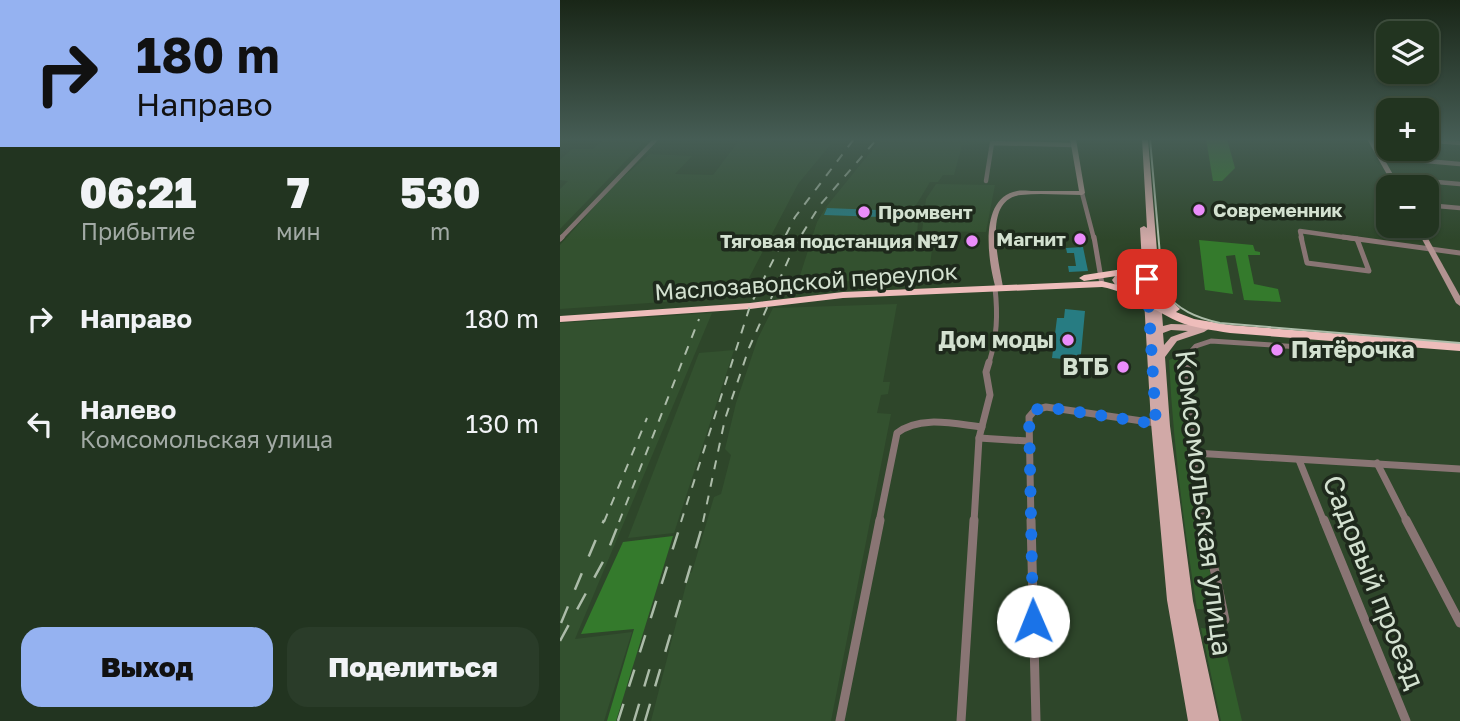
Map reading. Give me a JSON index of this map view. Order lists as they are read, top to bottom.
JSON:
{
  "streets": {
    "highway": ["Маслозаводской переулок"],
    "main road": ["Комсомольская улица"],
    "street": ["Садовый проезд"]
  },
  "crossings": [
    ["Маслозаводской переулок", "Комсомольская улица"]
  ],
  "places": [
    "Современник",
    "Промвент",
    "Магнит",
    "Тяговая подстанция №17",
    "Дом моды",
    "Пятёрочка",
    "ВТБ"
  ],
  "page": {
    "turn": ["180 m", "Направо"],
    "map_buttons": ["+", "−"],
    "eta": [
      "06:21",
      "Прибытие",
      "7",
      "мин",
      "530",
      "m"
    ],
    "list": [
      {
        "name": "Направо",
        "value": "180 m"
      },
      {
        "name": "Налево",
        "note": "Комсомольская улица",
        "value": "130 m"
      }
    ],
    "buttons": ["Выход", "Поделиться"]
  }
}
